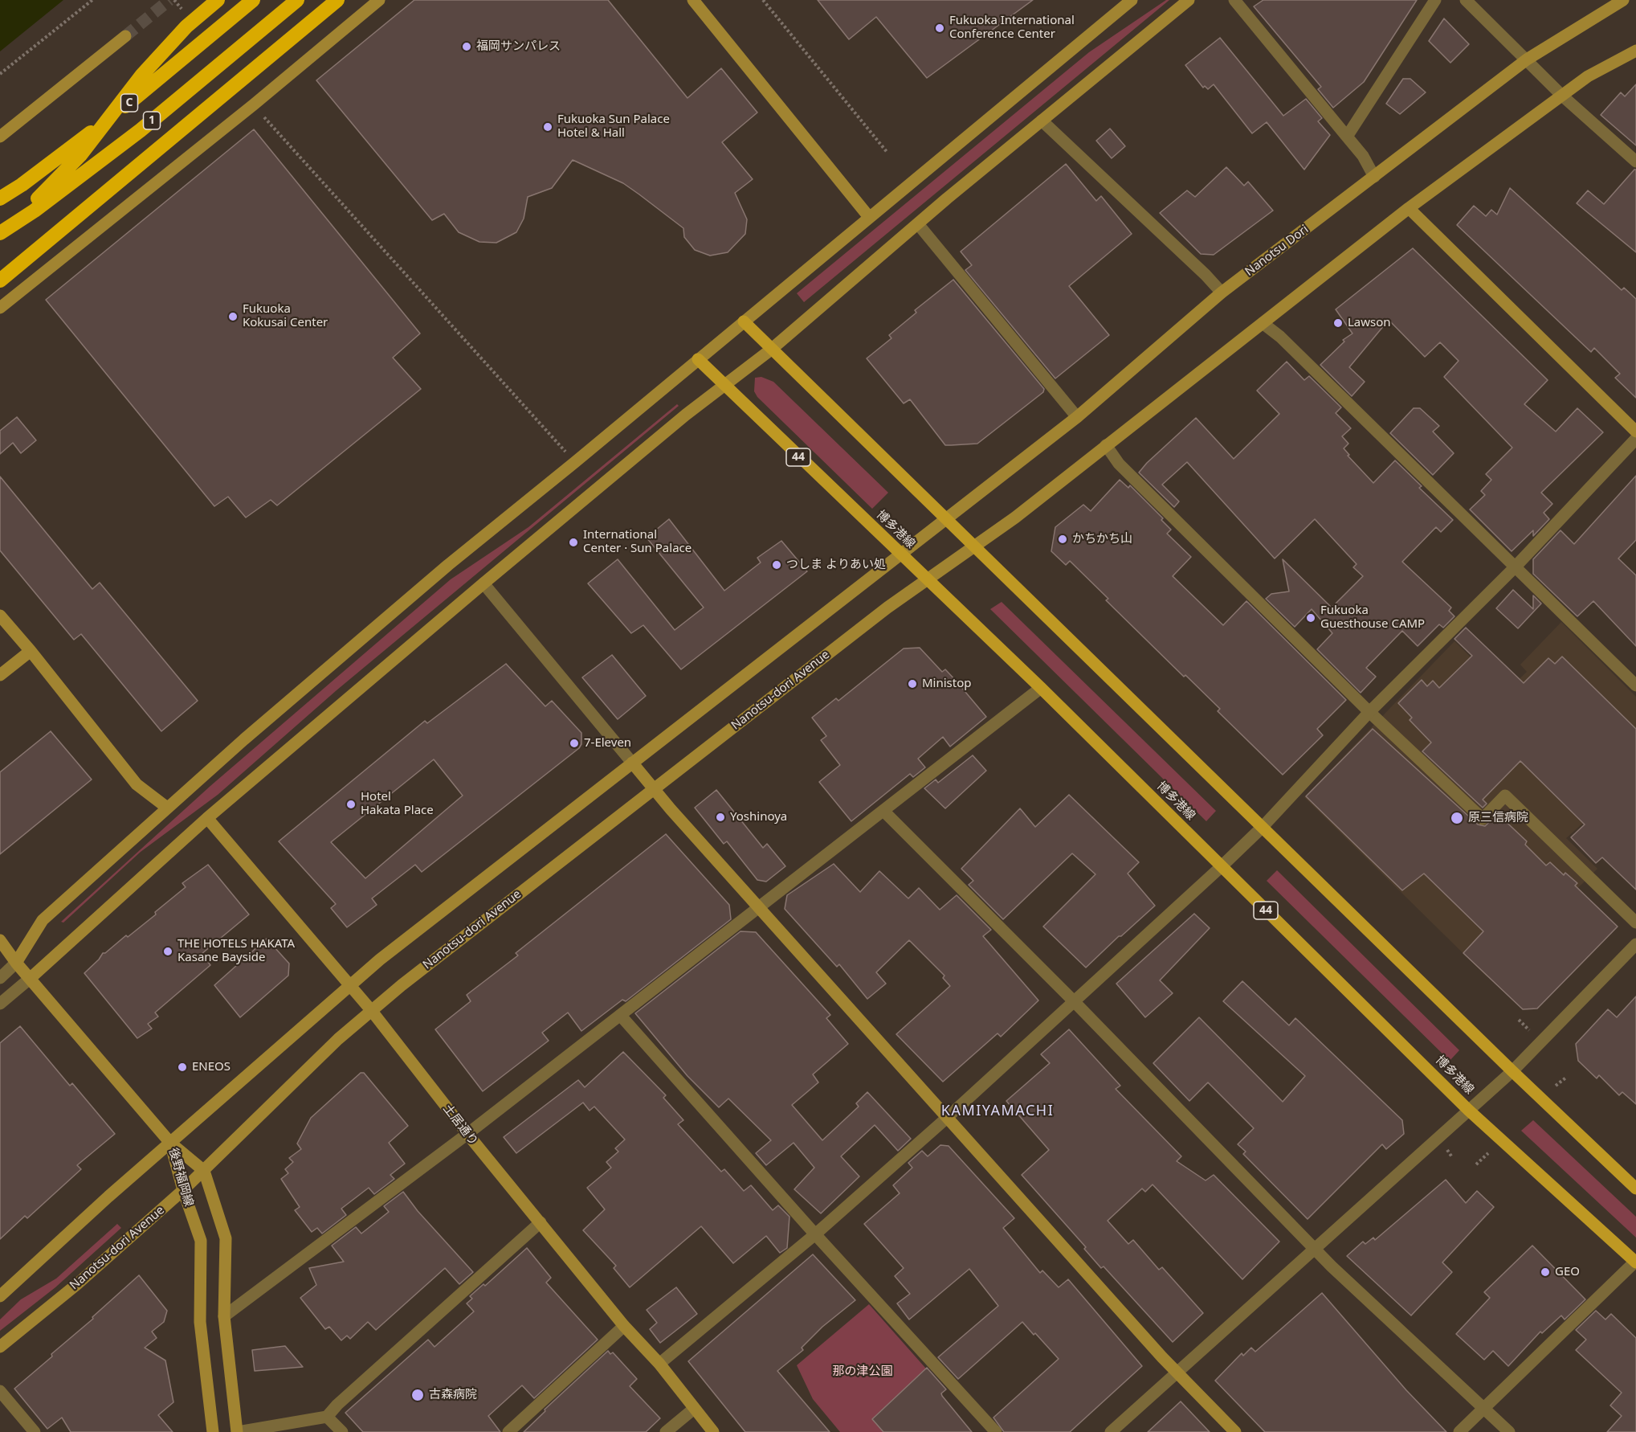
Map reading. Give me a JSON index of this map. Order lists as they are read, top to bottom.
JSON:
{
  "streets": {
    "highway": ["C", "1"],
    "main road": ["44", "博多港線"],
    "street": [
      "Nanotsu Dori",
      "Nanotsu-dori Avenue",
      "土居通り",
      "後野福岡線"
    ]
  },
  "crossings": [
    ["博多港線", "Nanotsu-dori Avenue"],
    ["Nanotsu-dori Avenue", "土居通り"],
    ["Nanotsu-dori Avenue", "後野福岡線"]
  ],
  "districts": ["KAMIYAMACHI"],
  "parks": ["那の津公園"],
  "places": [
    "Fukuoka International Conference Center",
    "福岡サンパレス",
    "Fukuoka Sun Palace Hotel & Hall",
    "Fukuoka Kokusai Center",
    "Lawson",
    "かちかち山",
    "International Center · Sun Palace",
    "つしま よりあい処",
    "Fukuoka Guesthouse CAMP",
    "Ministop",
    "7-Eleven",
    "Hotel Hakata Place",
    "Yoshinoya",
    "原三信病院",
    "THE HOTELS HAKATA Kasane Bayside",
    "ENEOS",
    "GEO",
    "古森病院"
  ]
}
